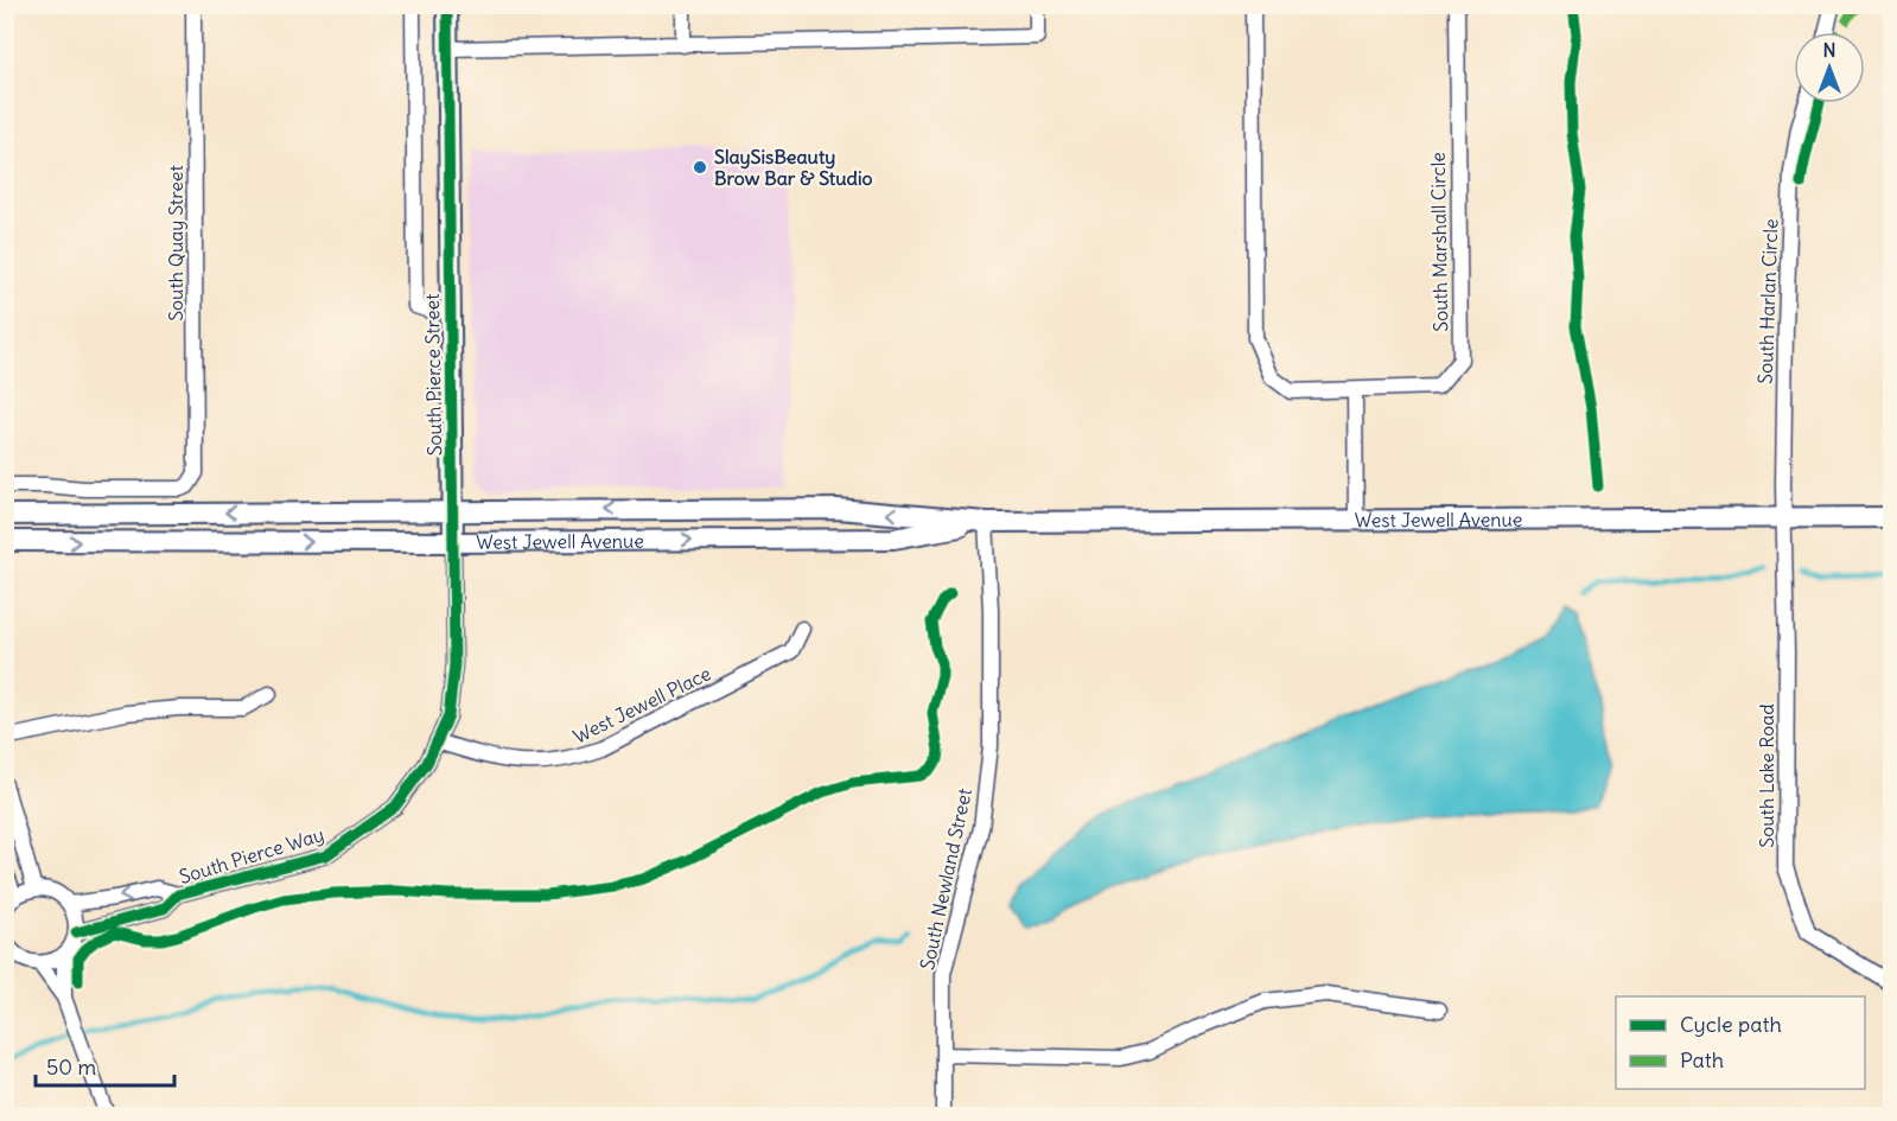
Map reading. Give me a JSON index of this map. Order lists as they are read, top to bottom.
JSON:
{
  "streets": {
    "main road": ["South Pierce Street", "West Jewell Avenue"],
    "street": [
      "South Marshall Circle",
      "South Quay Street",
      "South Harlan Circle",
      "West Jewell Place",
      "South Lake Road",
      "South Pierce Way",
      "South Newland Street"
    ]
  },
  "crossings": [
    ["South Harlan Circle", "West Jewell Avenue"],
    ["South Harlan Circle", "South Lake Road"],
    ["South Pierce Street", "West Jewell Avenue"],
    ["South Pierce Street", "West Jewell Place"],
    ["South Pierce Street", "South Pierce Way"],
    ["West Jewell Avenue", "South Lake Road"],
    ["West Jewell Avenue", "South Newland Street"],
    ["West Jewell Place", "South Pierce Way"]
  ],
  "places": ["SlaySisBeauty Brow Bar & Studio"],
  "legend": ["Cycle path", "Path"],
  "scale_bar": "50 m",
  "north": "top"
}
